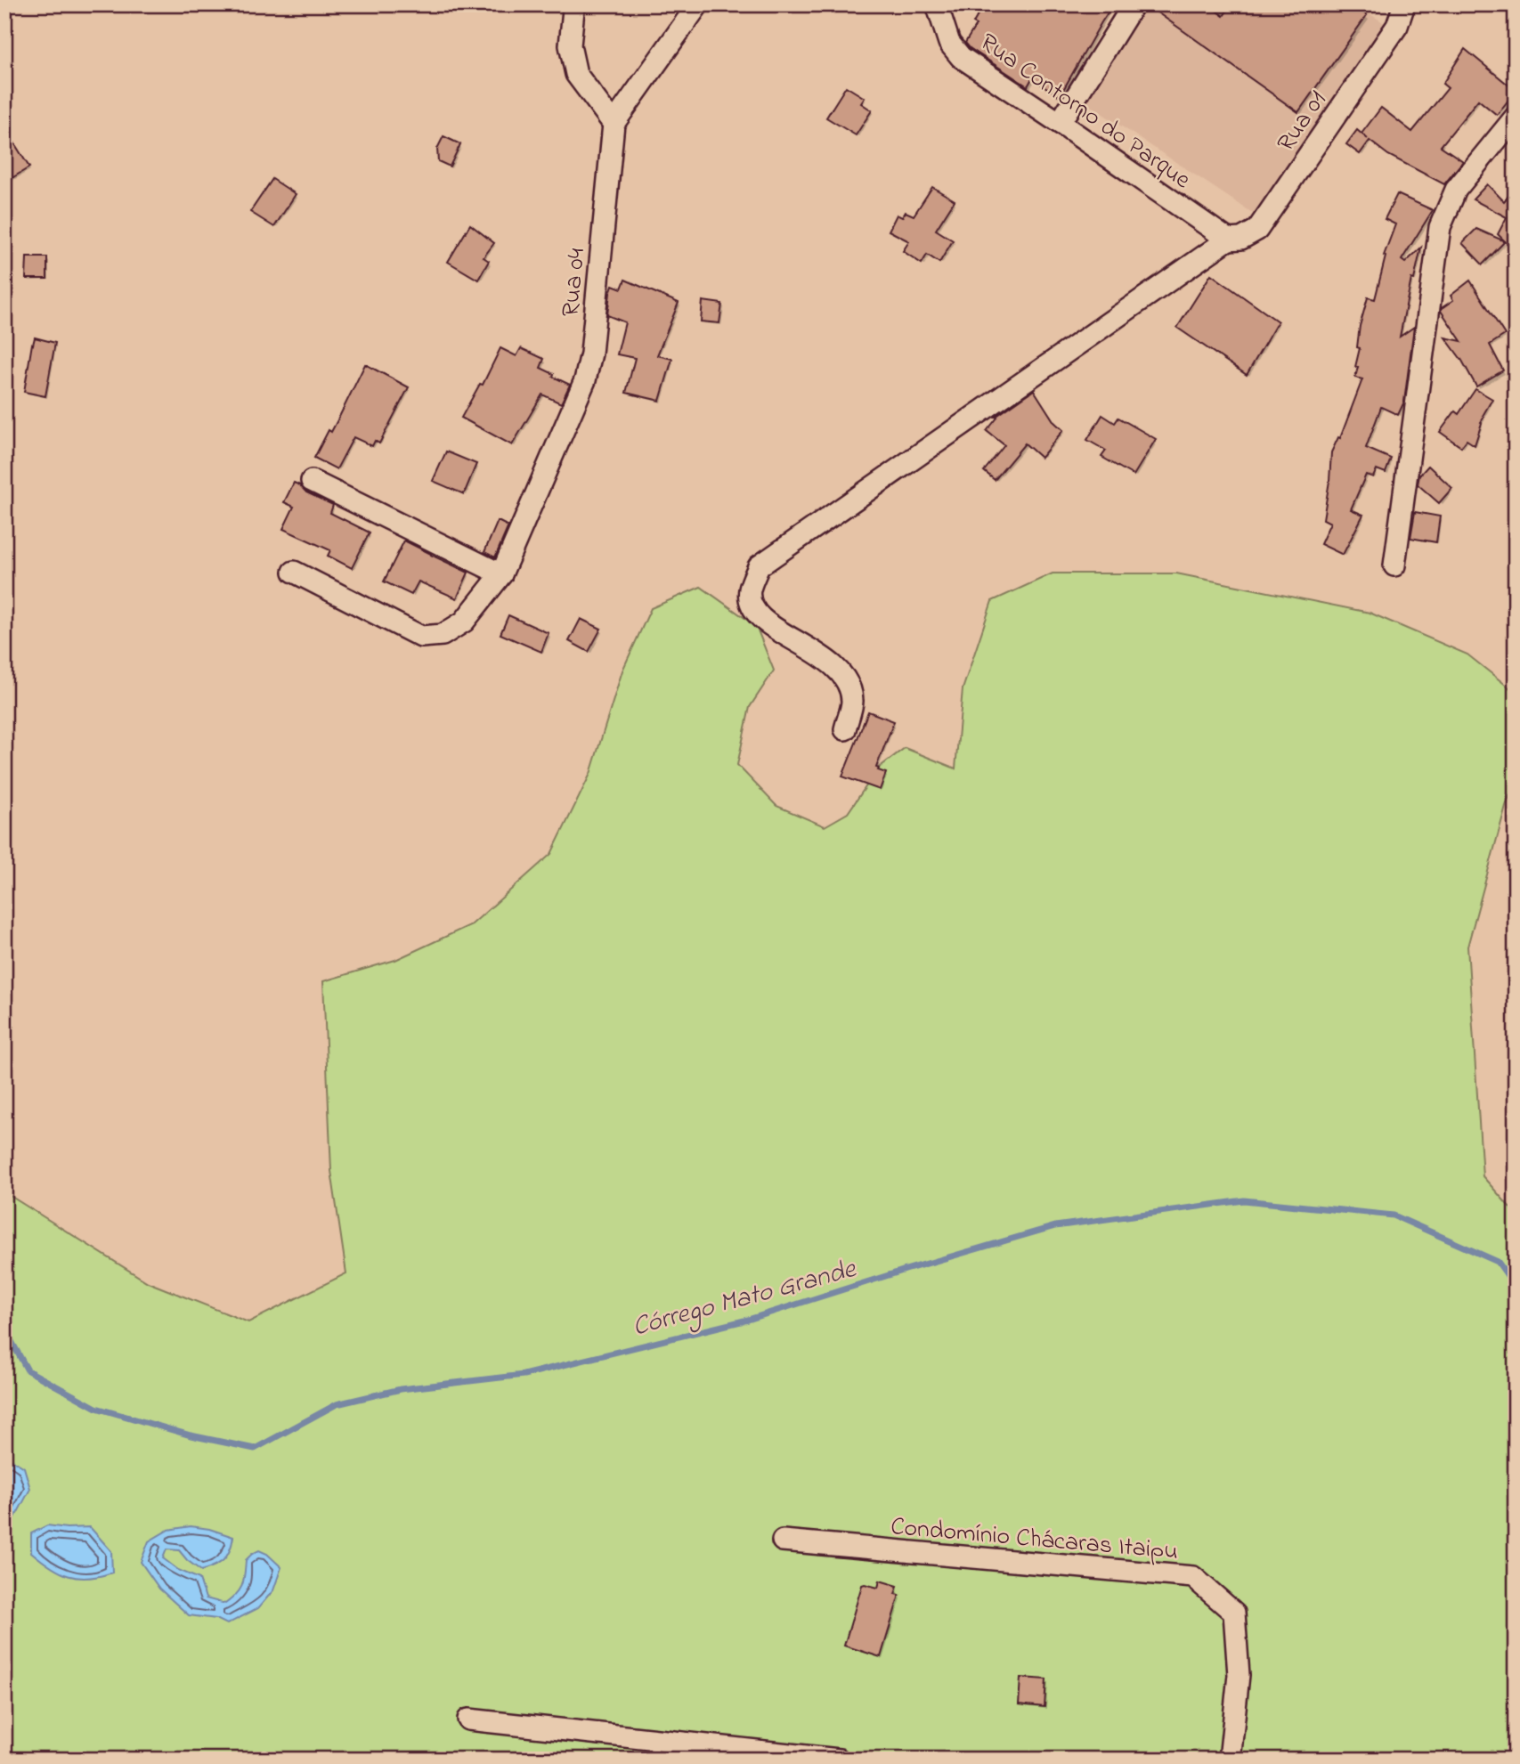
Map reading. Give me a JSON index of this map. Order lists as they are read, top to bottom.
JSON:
{
  "streets": {
    "street": [
      "Rua Contorno do Parque",
      "Rua 01",
      "Rua 04",
      "Condomínio Chácaras Itaipu"
    ]
  },
  "crossings": [
    ["Rua Contorno do Parque", "Rua 01"]
  ],
  "water": ["Córrego Mato Grande"]
}
